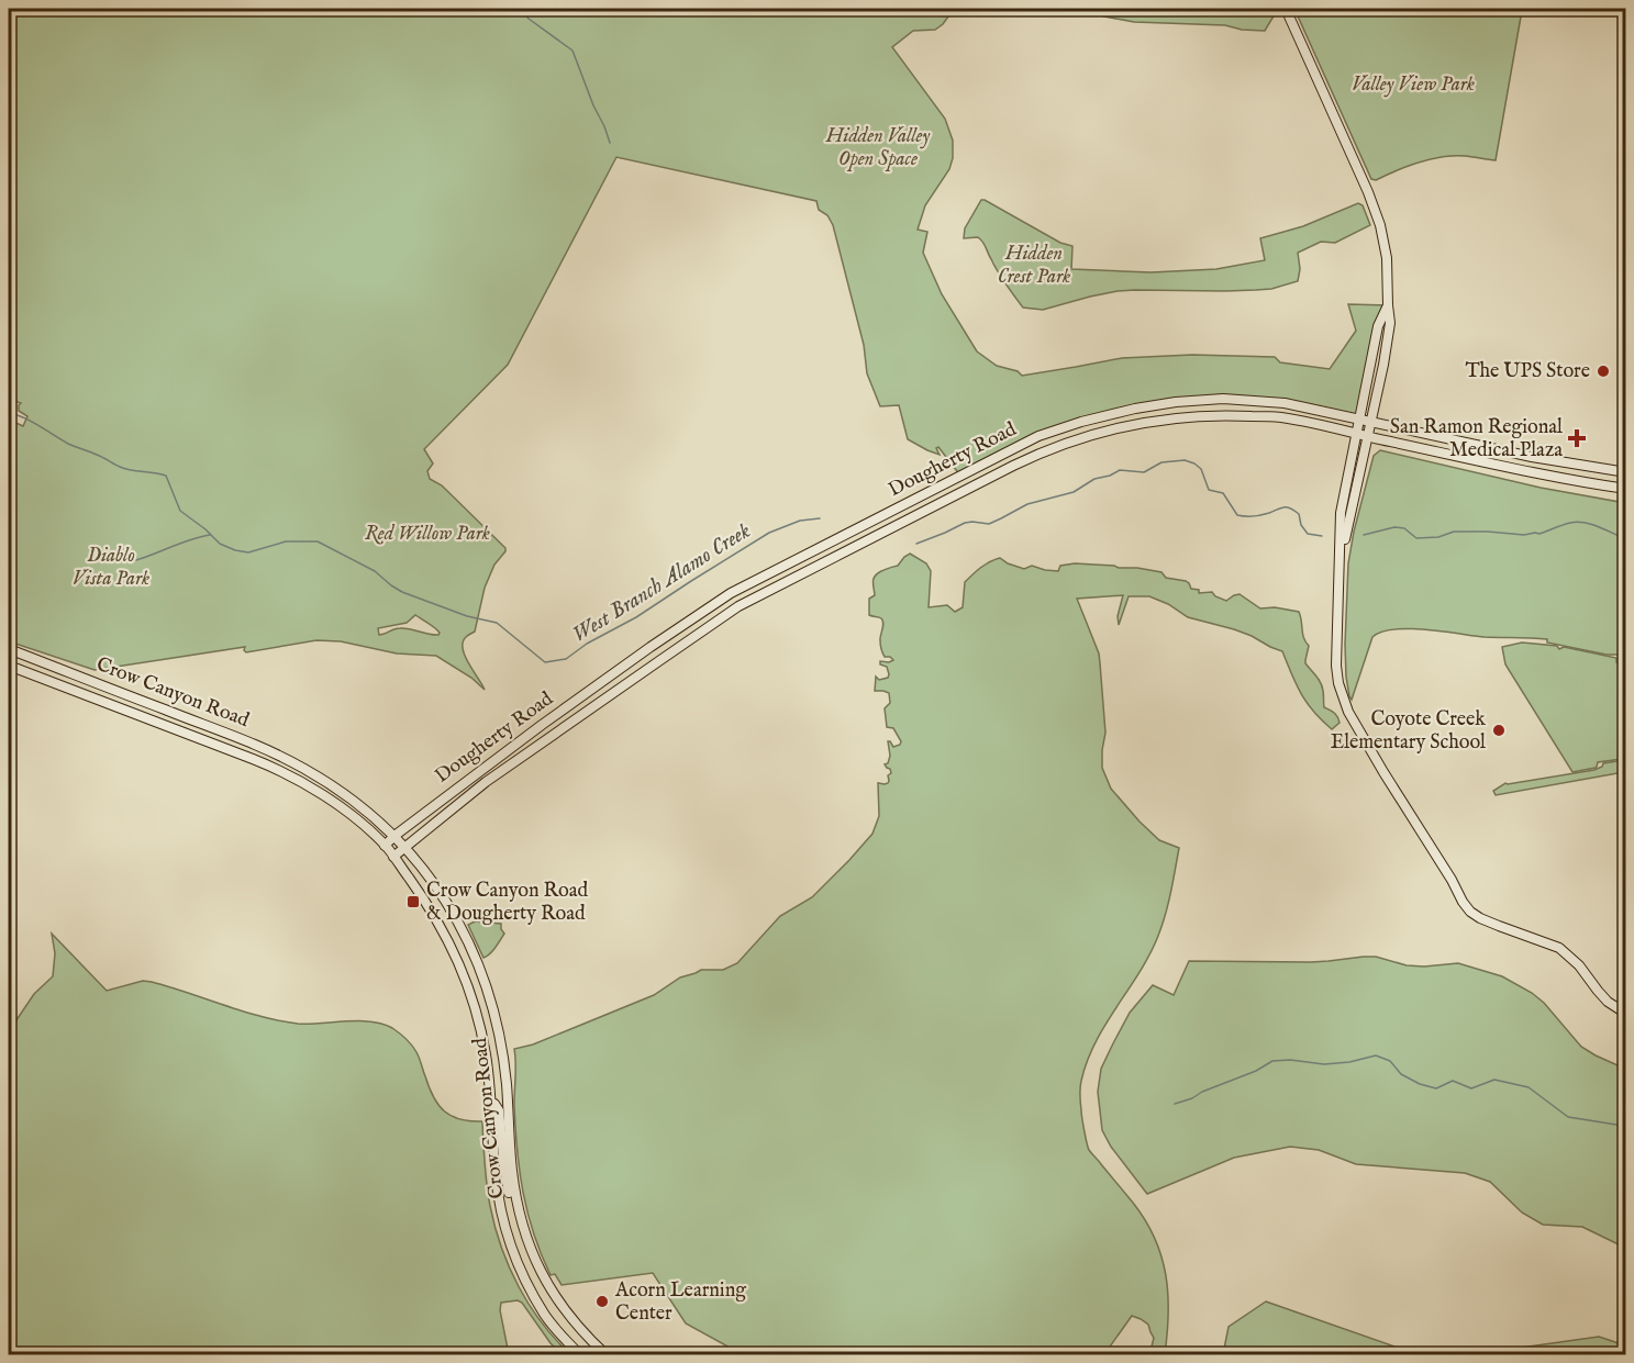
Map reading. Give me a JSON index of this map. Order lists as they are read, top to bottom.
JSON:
{
  "streets": {
    "main road": ["Dougherty Road", "Crow Canyon Road"]
  },
  "crossings": [
    ["Dougherty Road", "Crow Canyon Road"]
  ],
  "water": ["West Branch Alamo Creek"],
  "parks": [
    "Valley View Park",
    "Hidden Valley Open Space",
    "Hidden Crest Park",
    "Red Willow Park",
    "Diablo Vista Park"
  ],
  "places": {
    "other": ["The UPS Store", "Coyote Creek Elementary School", "Acorn Learning Center"],
    "health": ["San Ramon Regional Medical Plaza"],
    "transit": ["Crow Canyon Road & Dougherty Road"]
  }
}
